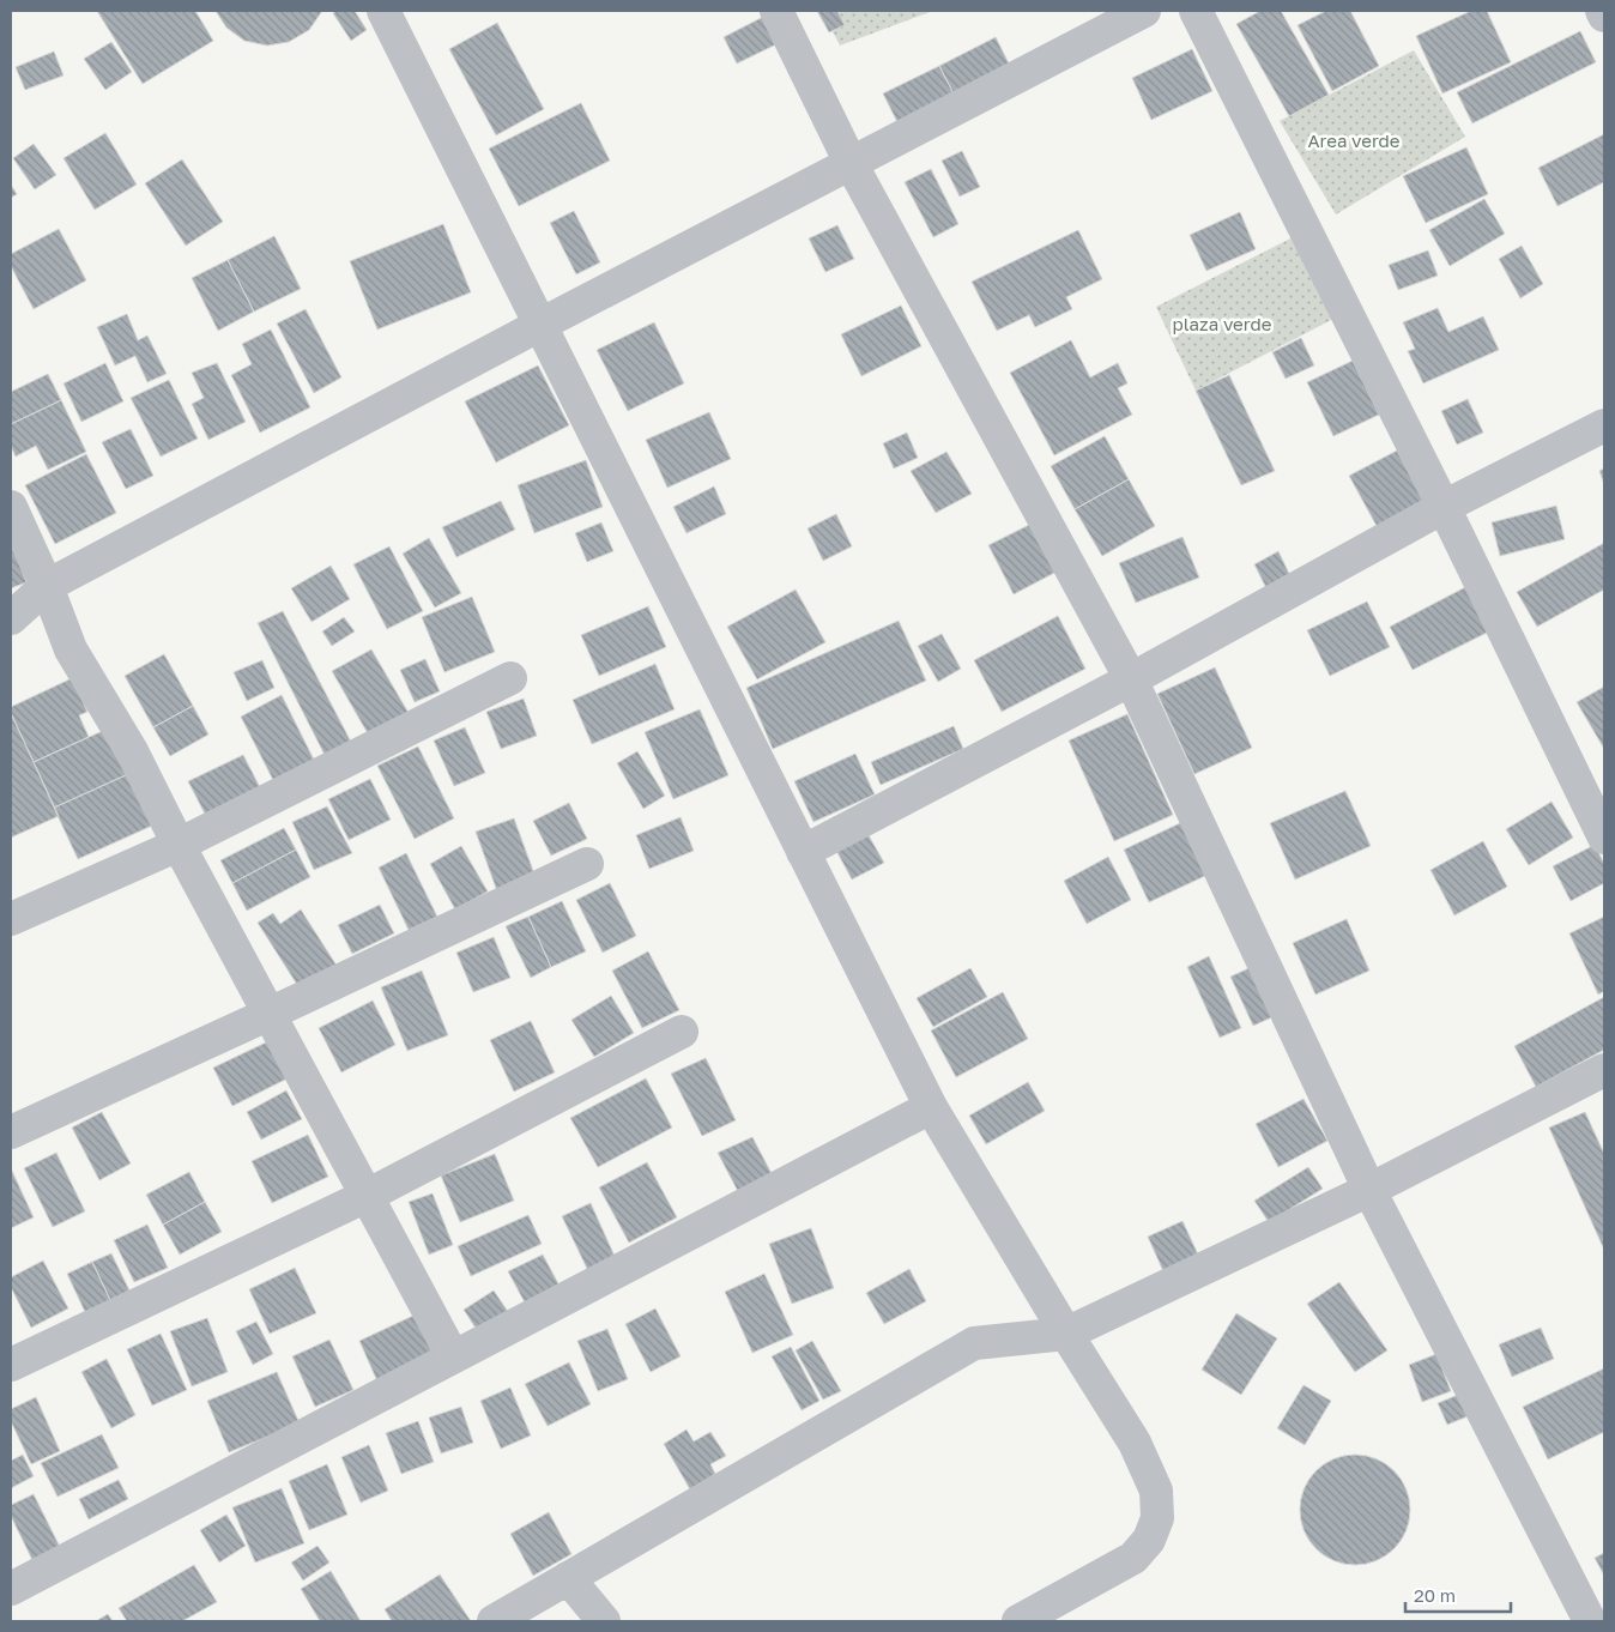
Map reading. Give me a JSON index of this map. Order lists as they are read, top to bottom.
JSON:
{
  "parks": ["Area verde", "plaza verde"],
  "scale_bar": "20 m"
}
